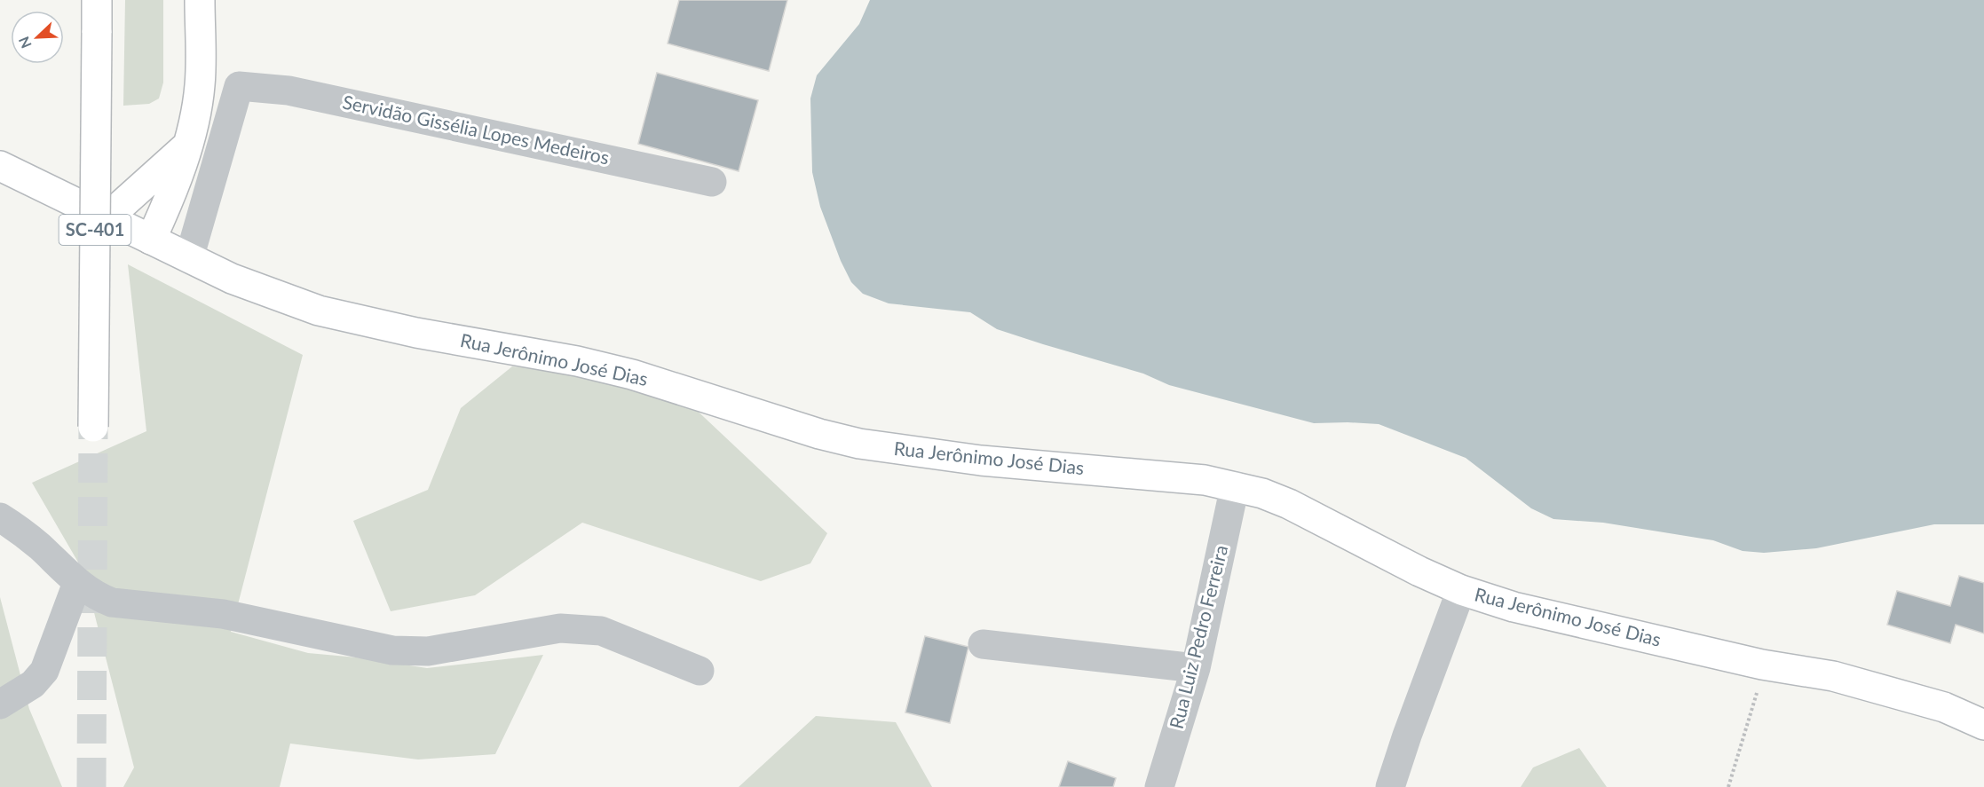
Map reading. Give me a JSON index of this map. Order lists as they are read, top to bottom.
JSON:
{
  "streets": {
    "main road": ["SC-401", "Rua Jerônimo José Dias"],
    "street": ["Servidão Gissélia Lopes Medeiros", "Rua Luiz Pedro Ferreira"]
  },
  "crossings": [
    ["Rua Jerônimo José Dias", "Rua Luiz Pedro Ferreira"]
  ],
  "north": "bottom left"
}
